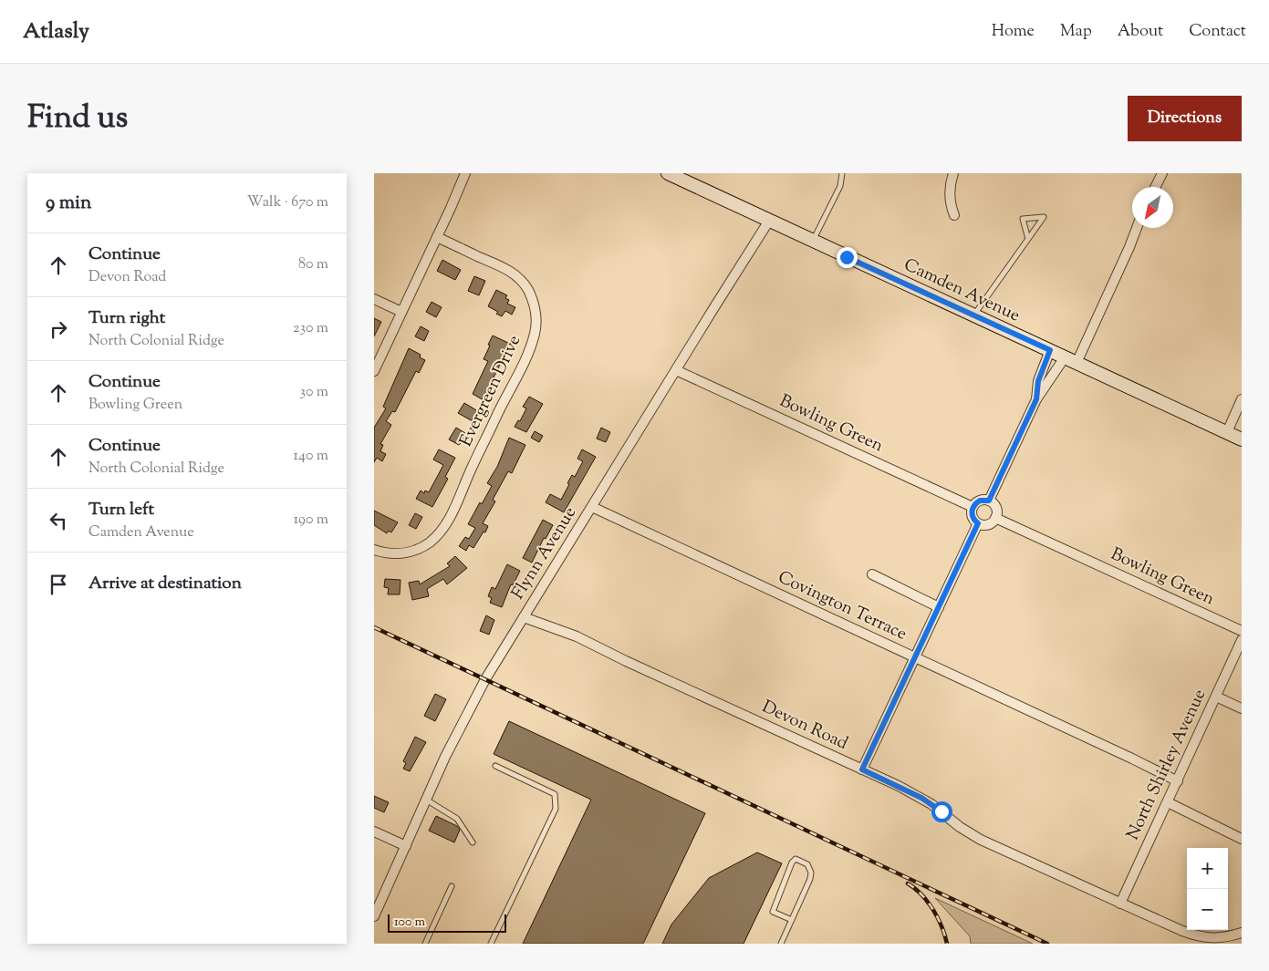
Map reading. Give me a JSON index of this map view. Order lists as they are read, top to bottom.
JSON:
{
  "streets": {
    "main road": ["Camden Avenue"],
    "street": [
      "Evergreen Drive",
      "Bowling Green",
      "Flynn Avenue",
      "Covington Terrace",
      "Devon Road",
      "North Shirley Avenue"
    ]
  },
  "crossings": [
    ["Camden Avenue", "Flynn Avenue"],
    ["Bowling Green", "Flynn Avenue"],
    ["Flynn Avenue", "Covington Terrace"],
    ["Flynn Avenue", "Devon Road"],
    ["Covington Terrace", "North Shirley Avenue"],
    ["Devon Road", "North Shirley Avenue"]
  ],
  "scale_bar": "100 m",
  "north": "bottom left",
  "page": {
    "header": "Atlasly",
    "nav": [
      "Home",
      "Map",
      "About",
      "Contact"
    ],
    "title": "Find us",
    "buttons": "Directions",
    "heading": ["9 min", "Walk · 670 m"],
    "list": [
      ["Continue", "Devon Road", "80 m"],
      ["Turn right", "North Colonial Ridge", "230 m"],
      ["Continue", "Bowling Green", "30 m"],
      ["Continue", "North Colonial Ridge", "140 m"],
      ["Turn left", "Camden Avenue", "190 m"],
      "Arrive at destination"
    ],
    "map_buttons": ["+", "−"],
    "scale": "100 m"
  }
}
